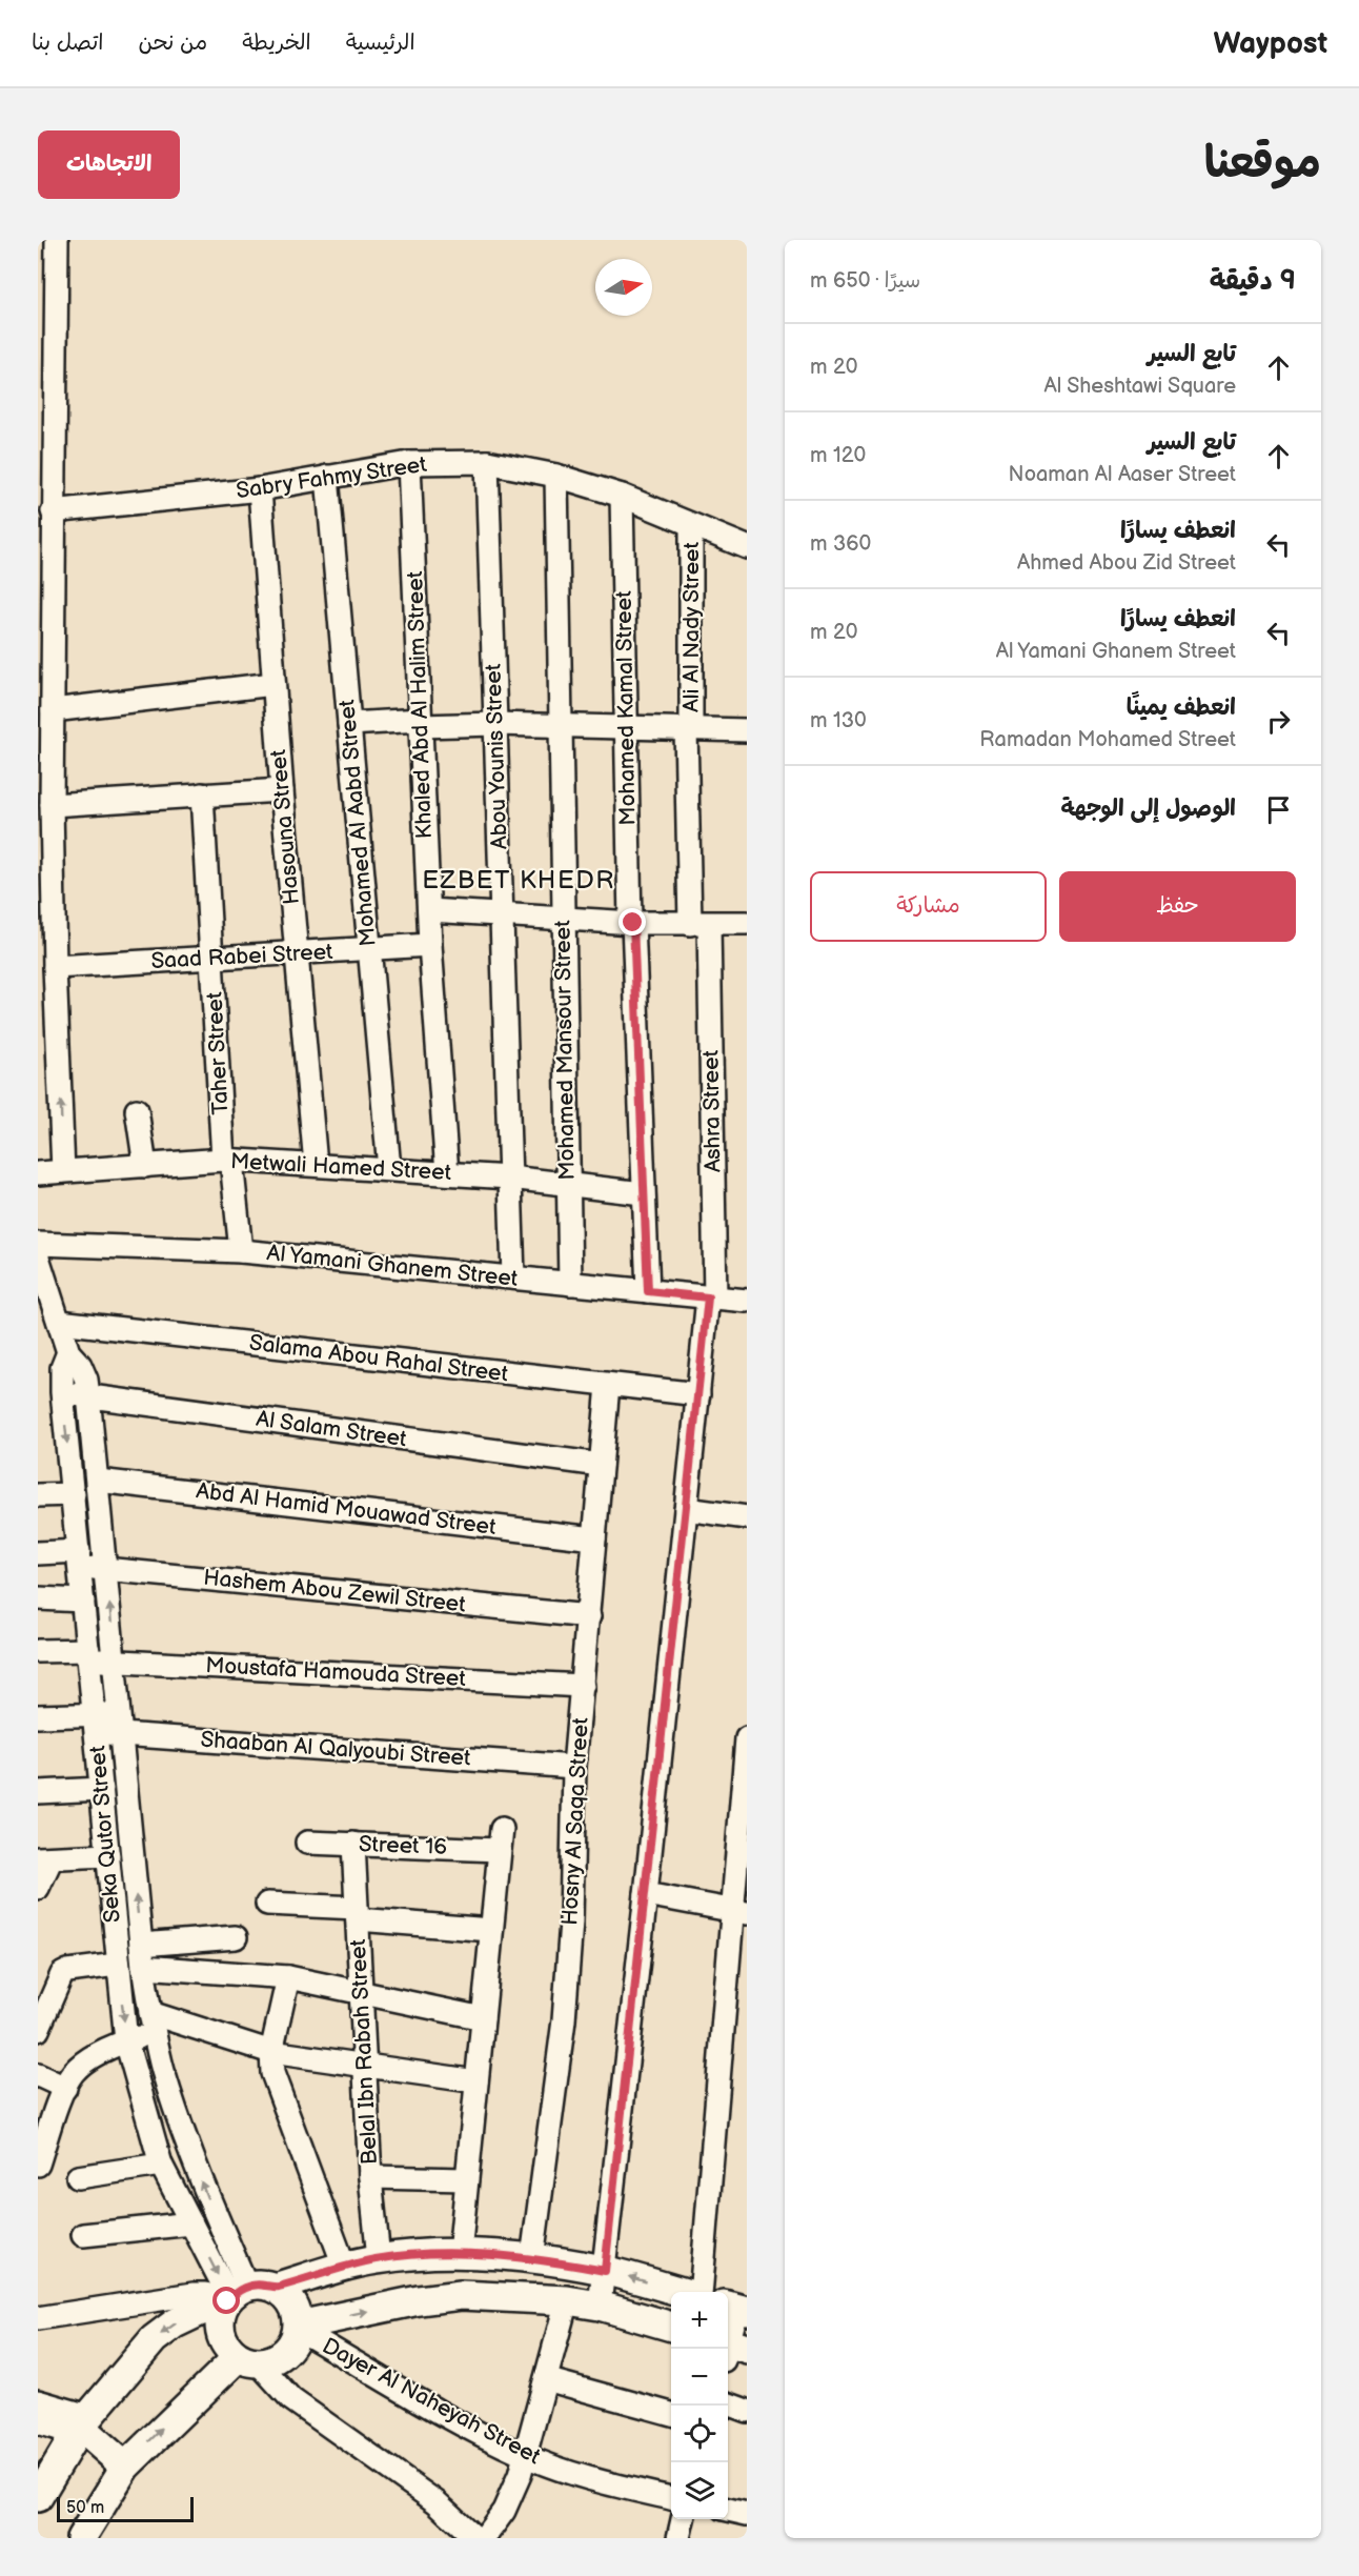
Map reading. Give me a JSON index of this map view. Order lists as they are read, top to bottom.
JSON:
{
  "streets": {
    "street": [
      "Sabry Fahmy Street",
      "Ali Al Nady Street",
      "Khaled Abd Al Halim Street",
      "Mohamed Kamal Street",
      "Abou Younis Street",
      "Mohamed Al Aabd Street",
      "Hasouna Street",
      "Saad Rabei Street",
      "Mohamed Mansour Street",
      "Taher Street",
      "Ashra Street",
      "Metwali Hamed Street",
      "Al Yamani Ghanem Street",
      "Salama Abou Rahal Street",
      "Al Salam Street",
      "Abd Al Hamid Mouawad Street",
      "Hashem Abou Zewil Street",
      "Moustafa Hamouda Street",
      "Shaaban Al Qalyoubi Street",
      "Hosny Al Saqa Street",
      "Seka Qutor Street",
      "Street 16",
      "Belal Ibn Rabah Street",
      "Dayer Al Naheyah Street"
    ]
  },
  "crossings": [
    ["Sabry Fahmy Street", "Ali Al Nady Street"],
    ["Sabry Fahmy Street", "Khaled Abd Al Halim Street"],
    ["Sabry Fahmy Street", "Mohamed Kamal Street"],
    ["Sabry Fahmy Street", "Abou Younis Street"],
    ["Sabry Fahmy Street", "Mohamed Al Aabd Street"],
    ["Sabry Fahmy Street", "Hasouna Street"],
    ["Sabry Fahmy Street", "Mohamed Mansour Street"],
    ["Ali Al Nady Street", "Ashra Street"],
    ["Khaled Abd Al Halim Street", "Saad Rabei Street"],
    ["Khaled Abd Al Halim Street", "Metwali Hamed Street"],
    ["Mohamed Kamal Street", "Metwali Hamed Street"],
    ["Mohamed Kamal Street", "Al Yamani Ghanem Street"],
    ["Abou Younis Street", "Metwali Hamed Street"],
    ["Abou Younis Street", "Al Yamani Ghanem Street"],
    ["Mohamed Al Aabd Street", "Saad Rabei Street"],
    ["Mohamed Al Aabd Street", "Metwali Hamed Street"],
    ["Hasouna Street", "Saad Rabei Street"],
    ["Hasouna Street", "Metwali Hamed Street"],
    ["Saad Rabei Street", "Taher Street"],
    ["Mohamed Mansour Street", "Metwali Hamed Street"],
    ["Mohamed Mansour Street", "Al Yamani Ghanem Street"],
    ["Taher Street", "Metwali Hamed Street"],
    ["Taher Street", "Al Yamani Ghanem Street"],
    ["Ashra Street", "Al Yamani Ghanem Street"],
    ["Ashra Street", "Salama Abou Rahal Street"],
    ["Salama Abou Rahal Street", "Hosny Al Saqa Street"],
    ["Salama Abou Rahal Street", "Seka Qutor Street"],
    ["Al Salam Street", "Hosny Al Saqa Street"],
    ["Al Salam Street", "Seka Qutor Street"],
    ["Abd Al Hamid Mouawad Street", "Hosny Al Saqa Street"],
    ["Abd Al Hamid Mouawad Street", "Seka Qutor Street"],
    ["Hashem Abou Zewil Street", "Hosny Al Saqa Street"],
    ["Hashem Abou Zewil Street", "Seka Qutor Street"],
    ["Moustafa Hamouda Street", "Hosny Al Saqa Street"],
    ["Moustafa Hamouda Street", "Seka Qutor Street"],
    ["Shaaban Al Qalyoubi Street", "Hosny Al Saqa Street"],
    ["Shaaban Al Qalyoubi Street", "Seka Qutor Street"],
    ["Seka Qutor Street", "Dayer Al Naheyah Street"],
    ["Street 16", "Belal Ibn Rabah Street"]
  ],
  "districts": ["EZBET KHEDR"],
  "scale_bar": "50 m",
  "north": "right",
  "page": {
    "header": "Waypost",
    "nav": [
      "الرئيسية",
      "الخريطة",
      "من نحن",
      "اتصل بنا"
    ],
    "title": "موقعنا",
    "buttons": [
      "الاتجاهات",
      ["حفظ", "مشاركة"]
    ],
    "heading": ["9 دقيقة", "سيرًا · 650 m"],
    "list": [
      ["تابع السير", "Al Sheshtawi Square", "20 m"],
      ["تابع السير", "Noaman Al Aaser Street", "120 m"],
      ["انعطف يسارًا", "Ahmed Abou Zid Street", "360 m"],
      ["انعطف يسارًا", "Al Yamani Ghanem Street", "20 m"],
      ["انعطف يمينًا", "Ramadan Mohamed Street", "130 m"],
      "الوصول إلى الوجهة"
    ],
    "map_buttons": ["+", "−"],
    "scale": "50 m"
  }
}
